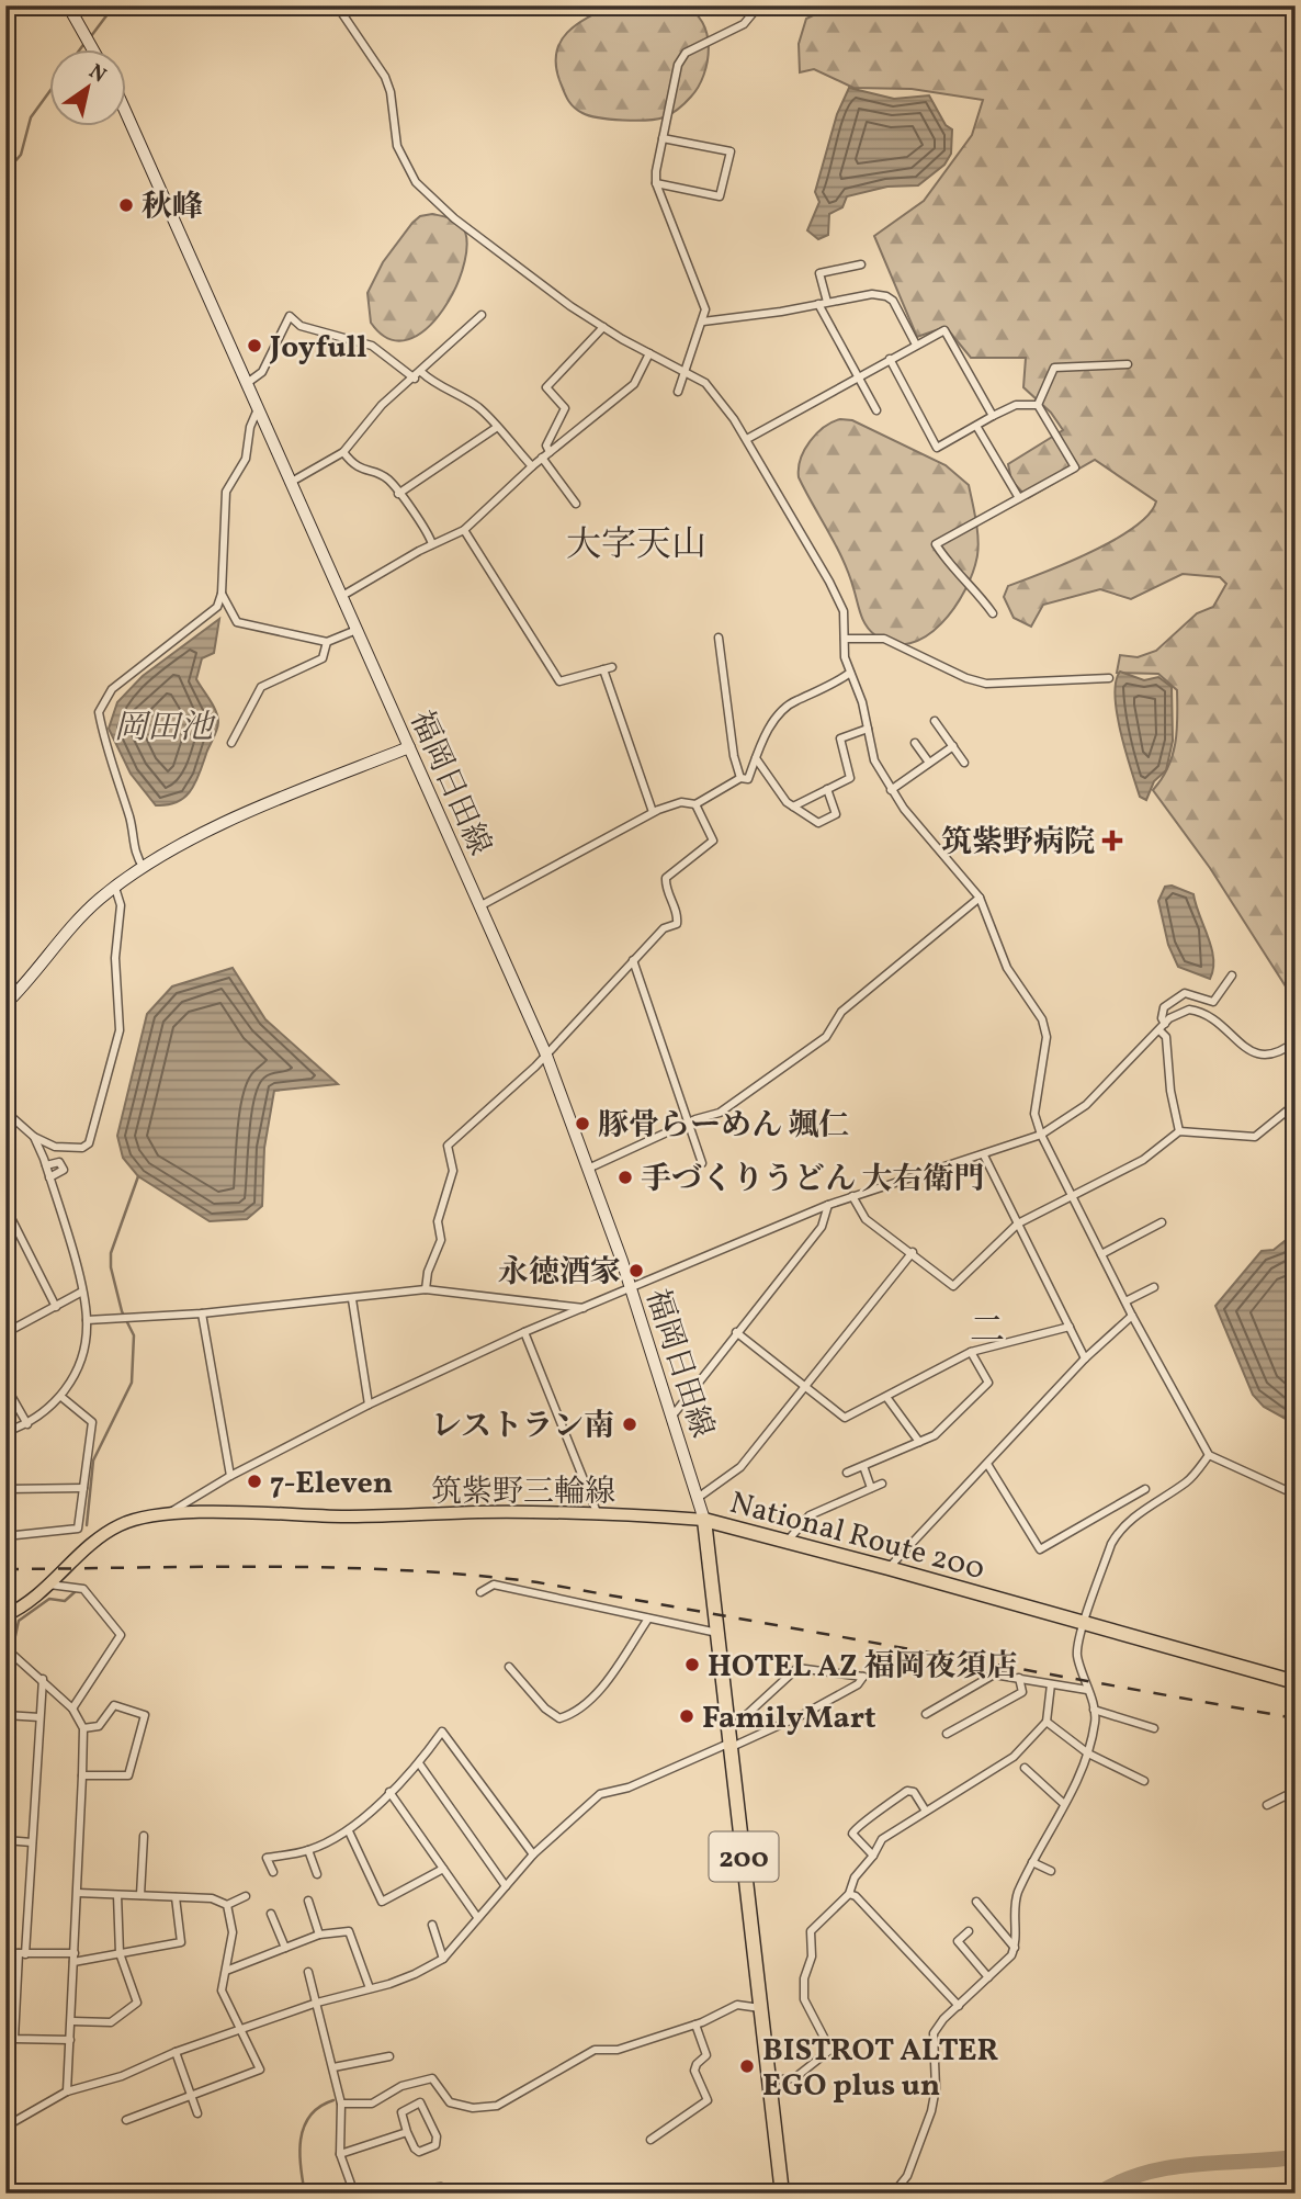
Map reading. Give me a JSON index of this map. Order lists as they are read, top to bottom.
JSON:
{
  "streets": {
    "highway": ["National Route 200", "200"],
    "main road": ["福岡日田線", "筑紫野三輪線"]
  },
  "crossings": [
    ["福岡日田線", "筑紫野三輪線"],
    ["福岡日田線", "National Route 200"],
    ["筑紫野三輪線", "National Route 200"]
  ],
  "districts": ["大字天山", "二"],
  "water": ["岡田池"],
  "places": {
    "other": [
      "秋峰",
      "Joyfull",
      "豚骨らーめん 颯仁",
      "手づくりうどん 大右衛門",
      "永徳酒家",
      "レストラン南",
      "7-Eleven",
      "HOTEL AZ 福岡夜須店",
      "FamilyMart",
      "BISTROT ALTER EGO plus un"
    ],
    "health": ["筑紫野病院"]
  },
  "north": "top right"
}
